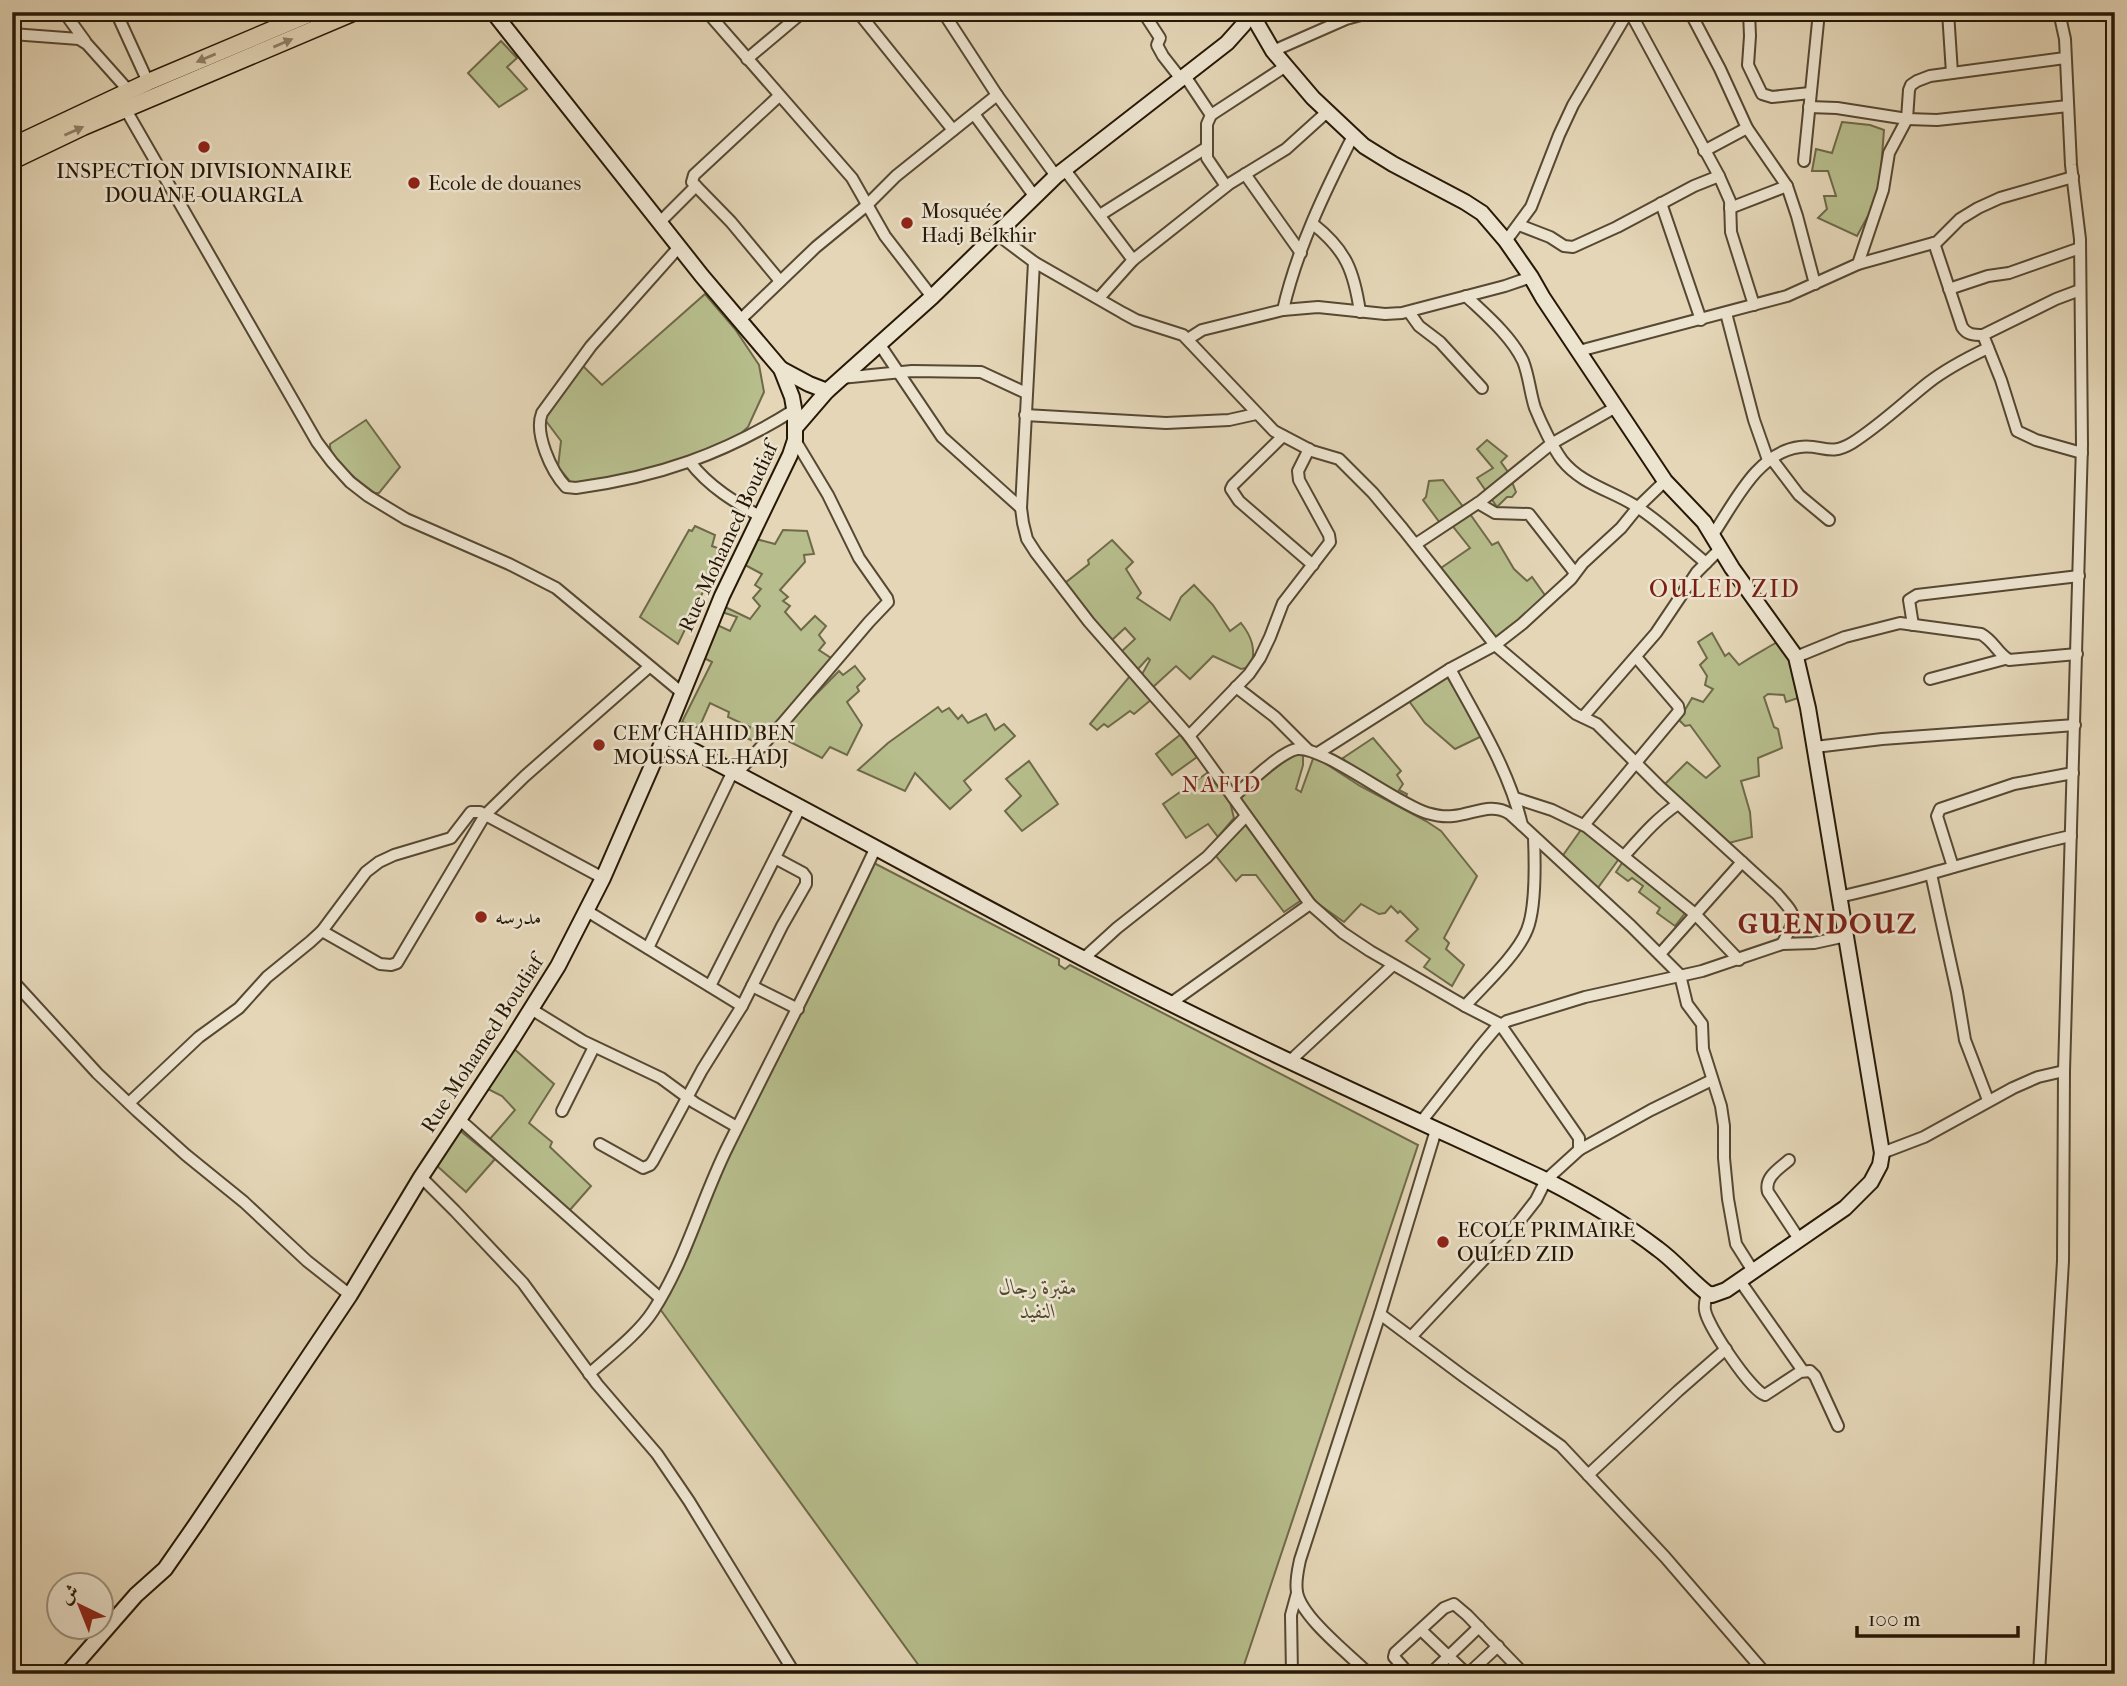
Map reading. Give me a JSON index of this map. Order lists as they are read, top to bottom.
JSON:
{
  "streets": {
    "street": ["Rue Mohamed Boudiaf"]
  },
  "districts": ["OULED ZID", "NAFID", "GUENDOUZ"],
  "parks": ["مقبرة رجال النفيد"],
  "places": [
    "INSPECTION DIVISIONNAIRE DOUANE-OUARGLA",
    "Ecole de douanes",
    "Mosquée Hadj Belkhir",
    "CEM CHAHID BEN MOUSSA EL-HADJ",
    "مدرسه",
    "ECOLE PRIMAIRE OULED ZID"
  ],
  "scale_bar": "100 m",
  "north": "top left"
}
